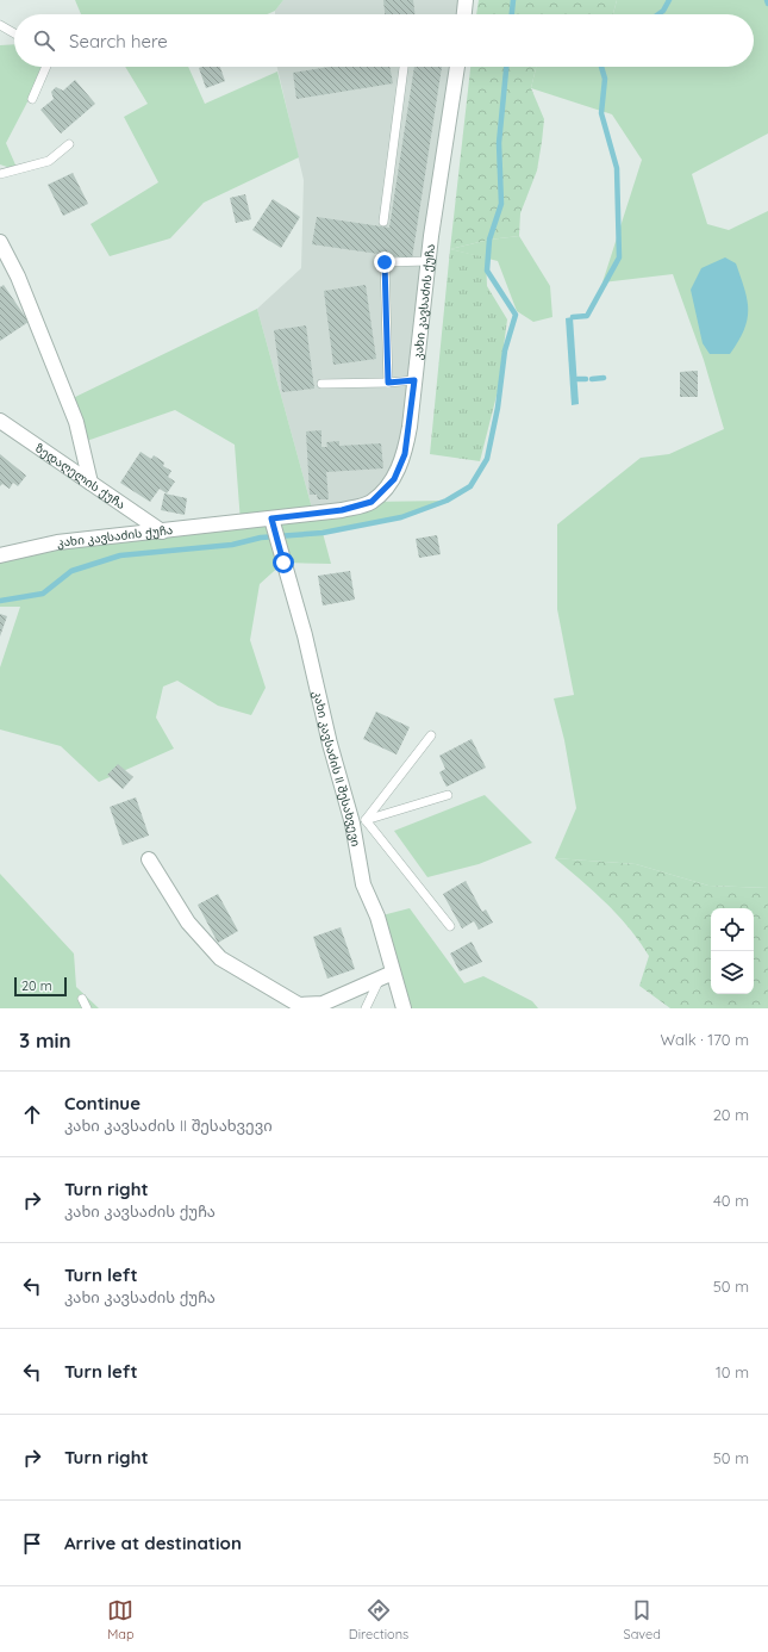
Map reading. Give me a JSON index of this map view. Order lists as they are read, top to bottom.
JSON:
{
  "streets": {
    "street": ["კახი კავსაძის ქუჩა", "ზედაღელის ქუჩა", "კახი კავსაძის II შესახვევი"]
  },
  "crossings": [
    ["კახი კავსაძის ქუჩა", "ზედაღელის ქუჩა"],
    ["კახი კავსაძის ქუჩა", "კახი კავსაძის II შესახვევი"]
  ],
  "scale_bar": "20 m",
  "page": {
    "search": "Search here",
    "scale": "20 m",
    "heading": ["3 min", "Walk · 170 m"],
    "list": [
      ["Continue", "კახი კავსაძის II შესახვევი", "20 m"],
      ["Turn right", "კახი კავსაძის ქუჩა", "40 m"],
      ["Turn left", "კახი კავსაძის ქუჩა", "50 m"],
      ["Turn left", "10 m"],
      ["Turn right", "50 m"],
      "Arrive at destination"
    ],
    "nav": ["Map", "Directions", "Saved"]
  }
}
